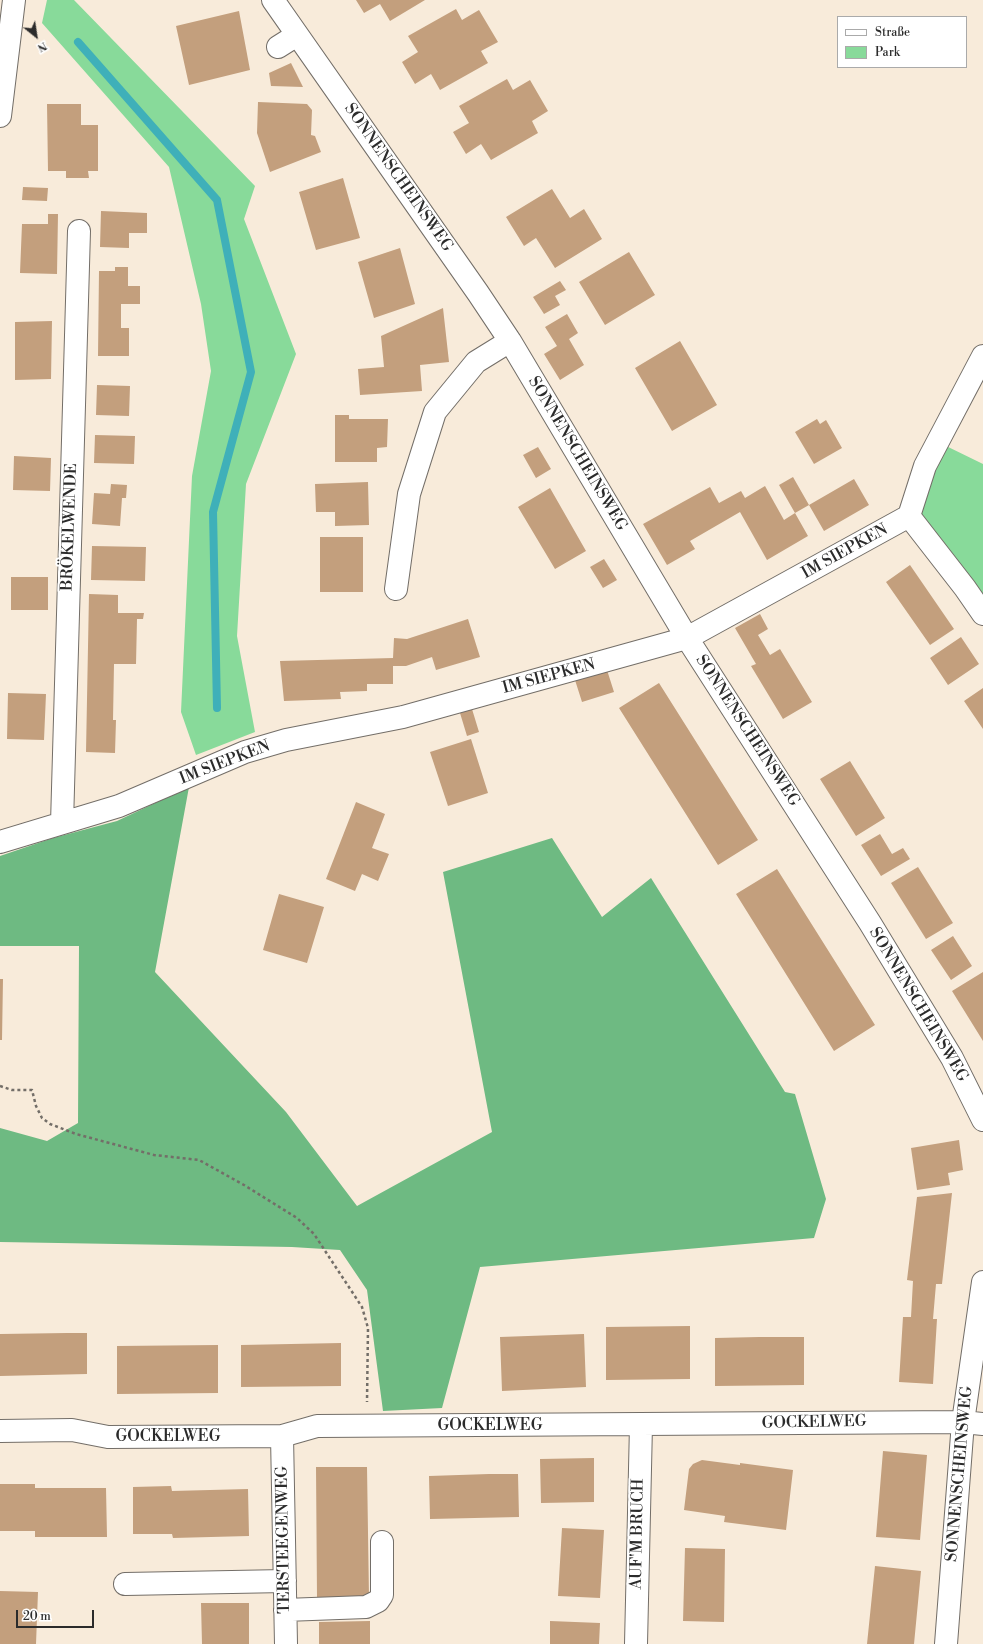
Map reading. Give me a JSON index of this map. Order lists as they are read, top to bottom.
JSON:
{
  "streets": {
    "street": [
      "SONNENSCHEINSWEG",
      "BRÖKELWENDE",
      "IM SIEPKEN",
      "GOCKELWEG",
      "AUF'M BRUCH",
      "TERSTEEGENWEG"
    ]
  },
  "crossings": [
    ["SONNENSCHEINSWEG", "IM SIEPKEN"],
    ["SONNENSCHEINSWEG", "GOCKELWEG"],
    ["BRÖKELWENDE", "IM SIEPKEN"],
    ["GOCKELWEG", "AUF'M BRUCH"],
    ["GOCKELWEG", "TERSTEEGENWEG"]
  ],
  "legend": ["Straße", "Park"],
  "scale_bar": "20 m",
  "north": "bottom right"
}
